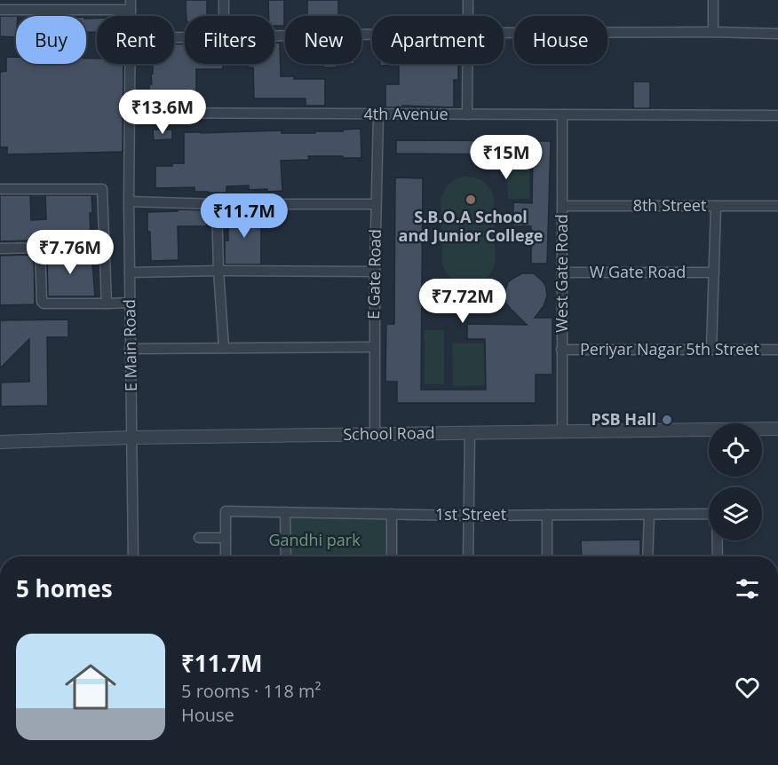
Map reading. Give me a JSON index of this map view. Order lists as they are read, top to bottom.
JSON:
{
  "streets": {
    "street": [
      "4th Avenue",
      "8th Street",
      "W Gate Road",
      "West Gate Road",
      "E Gate Road",
      "E Main Road",
      "Periyar Nagar 5th Street",
      "School Road",
      "1st Street"
    ]
  },
  "crossings": [
    ["4th Avenue", "West Gate Road"],
    ["4th Avenue", "E Gate Road"],
    ["4th Avenue", "E Main Road"],
    ["8th Street", "West Gate Road"],
    ["W Gate Road", "West Gate Road"],
    ["West Gate Road", "Periyar Nagar 5th Street"],
    ["West Gate Road", "School Road"],
    ["E Gate Road", "School Road"],
    ["E Main Road", "School Road"]
  ],
  "parks": ["Gandhi park"],
  "places": ["S.B.O.A School and Junior College", "PSB Hall"],
  "page": {
    "chip": [
      "Buy",
      "Rent",
      "Filters",
      "New",
      "Apartment",
      "House"
    ],
    "price": [
      "₹13.6M",
      "₹15M",
      "₹11.7M",
      "₹7.76M",
      "₹7.72M"
    ],
    "heading": "5 homes",
    "list": [
      {
        "name": "₹11.7M",
        "note": "5 rooms · 118 m² · House"
      }
    ]
  }
}
